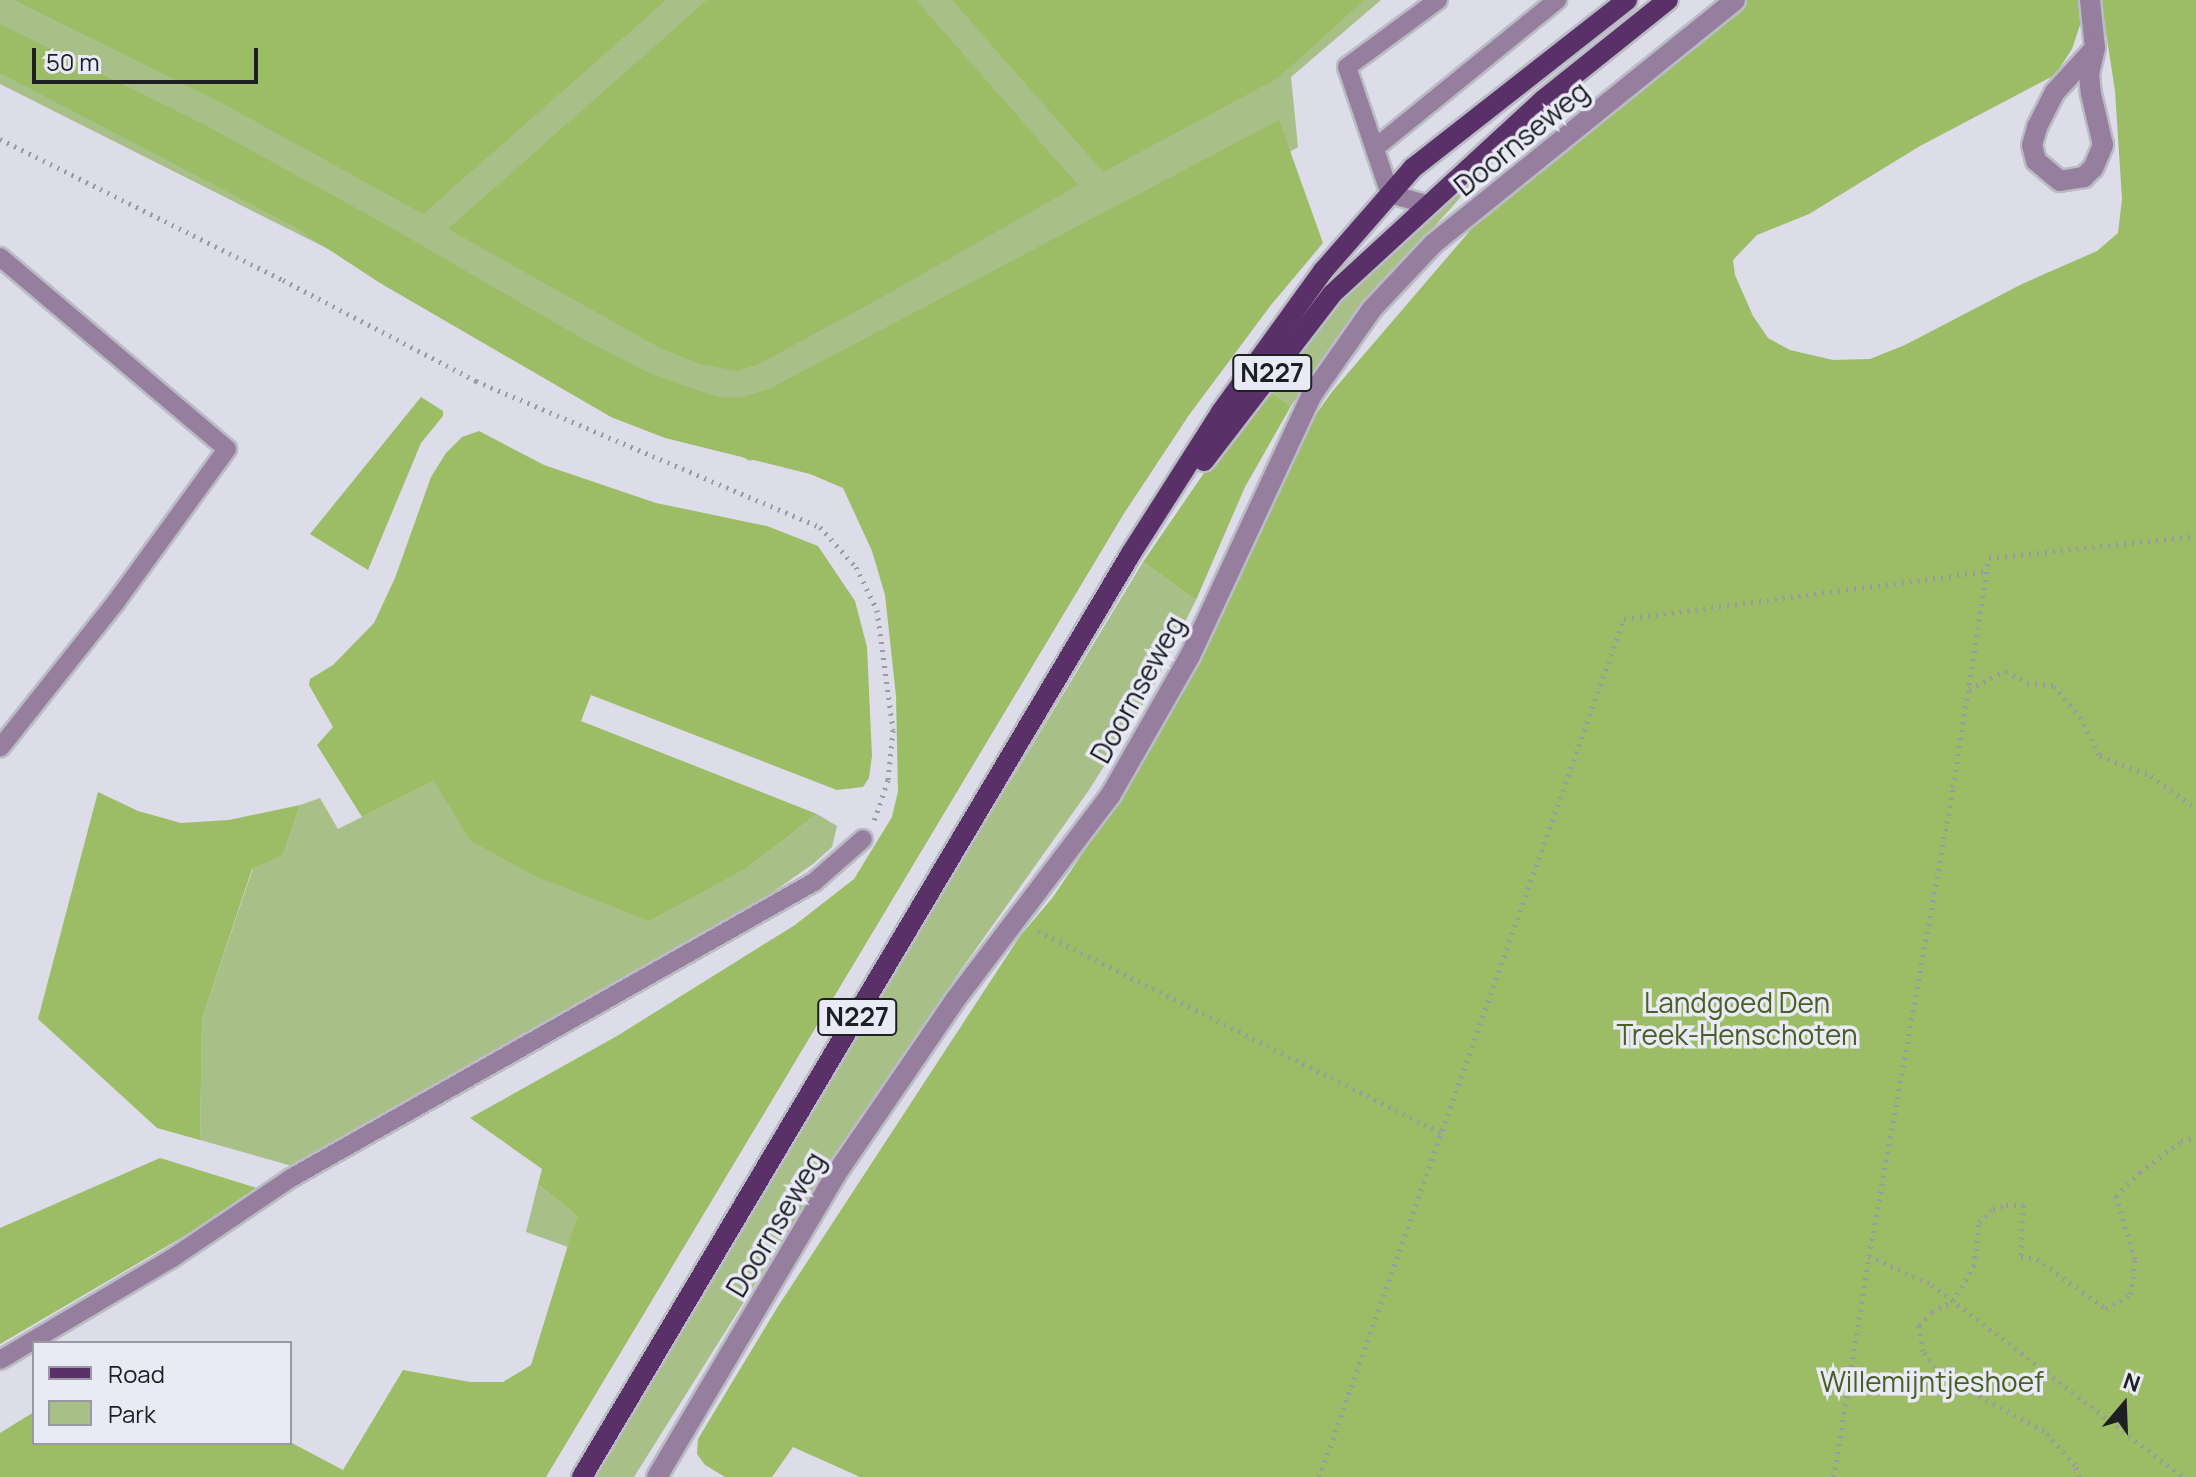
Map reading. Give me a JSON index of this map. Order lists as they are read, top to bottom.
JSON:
{
  "streets": {
    "main road": ["Doornseweg", "N227"]
  },
  "parks": ["Landgoed Den Treek-Henschoten", "Willemijntjeshoef"],
  "legend": ["Road", "Park"],
  "scale_bar": "50 m",
  "north": "top"
}
